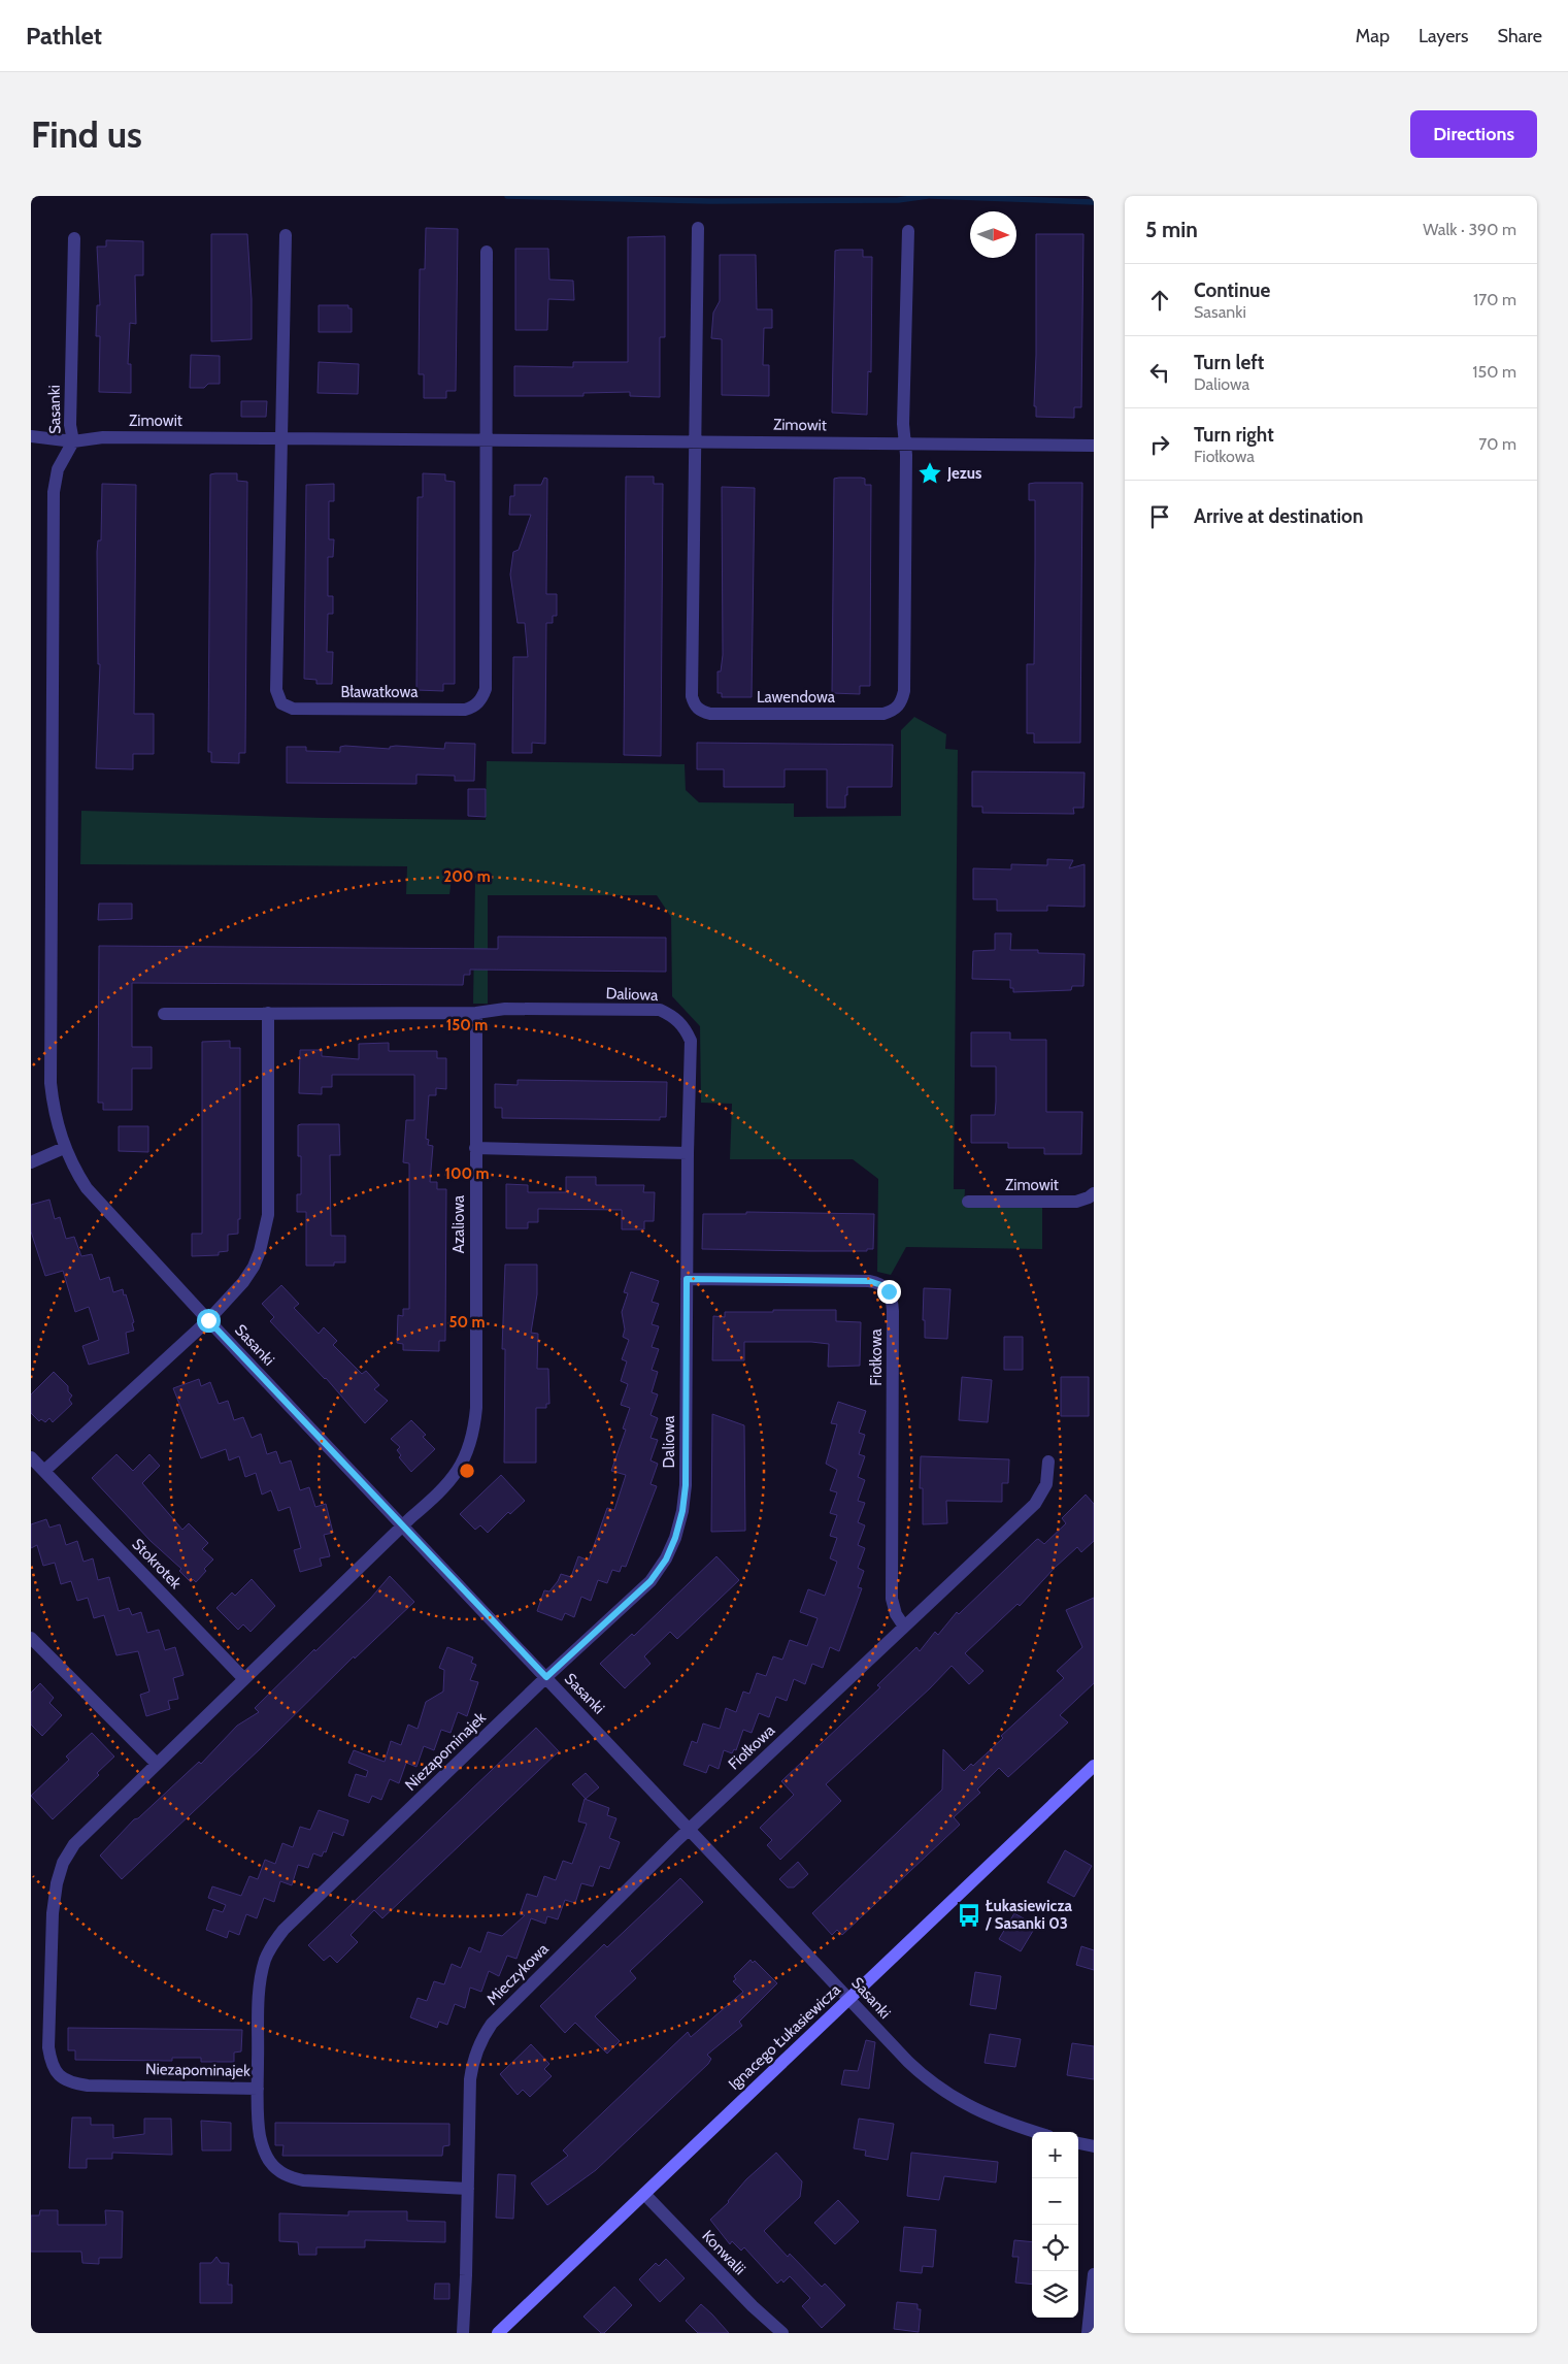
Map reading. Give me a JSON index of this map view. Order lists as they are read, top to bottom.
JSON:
{
  "streets": {
    "street": [
      "Sasanki",
      "Zimowit",
      "Bławatkowa",
      "Lawendowa",
      "Daliowa",
      "Azaliowa",
      "Fiołkowa",
      "Stokrotek",
      "Niezapominajek",
      "Mieczykowa",
      "Ignacego Łukasiewicza",
      "Konwalii"
    ]
  },
  "crossings": [
    ["Sasanki", "Zimowit"],
    ["Sasanki", "Daliowa"],
    ["Sasanki", "Azaliowa"],
    ["Sasanki", "Fiołkowa"],
    ["Sasanki", "Niezapominajek"],
    ["Sasanki", "Mieczykowa"],
    ["Sasanki", "Ignacego Łukasiewicza"],
    ["Zimowit", "Bławatkowa"],
    ["Zimowit", "Lawendowa"],
    ["Daliowa", "Azaliowa"],
    ["Daliowa", "Fiołkowa"],
    ["Daliowa", "Niezapominajek"],
    ["Azaliowa", "Niezapominajek"],
    ["Fiołkowa", "Mieczykowa"],
    ["Stokrotek", "Niezapominajek"],
    ["Ignacego Łukasiewicza", "Konwalii"]
  ],
  "places": {
    "place": ["Jezus"],
    "bus stop": ["Łukasiewicza / Sasanki 03"]
  },
  "north": "right",
  "page": {
    "header": "Pathlet",
    "nav": ["Map", "Layers", "Share"],
    "buttons": "Directions",
    "title": "Find us",
    "heading": ["5 min", "Walk · 390 m"],
    "list": [
      ["Continue", "Sasanki", "170 m"],
      ["Turn left", "Daliowa", "150 m"],
      ["Turn right", "Fiołkowa", "70 m"],
      "Arrive at destination"
    ],
    "map_buttons": ["+", "−"]
  },
  "rings": [
    "200 m",
    "150 m",
    "100 m",
    "50 m"
  ]
}
